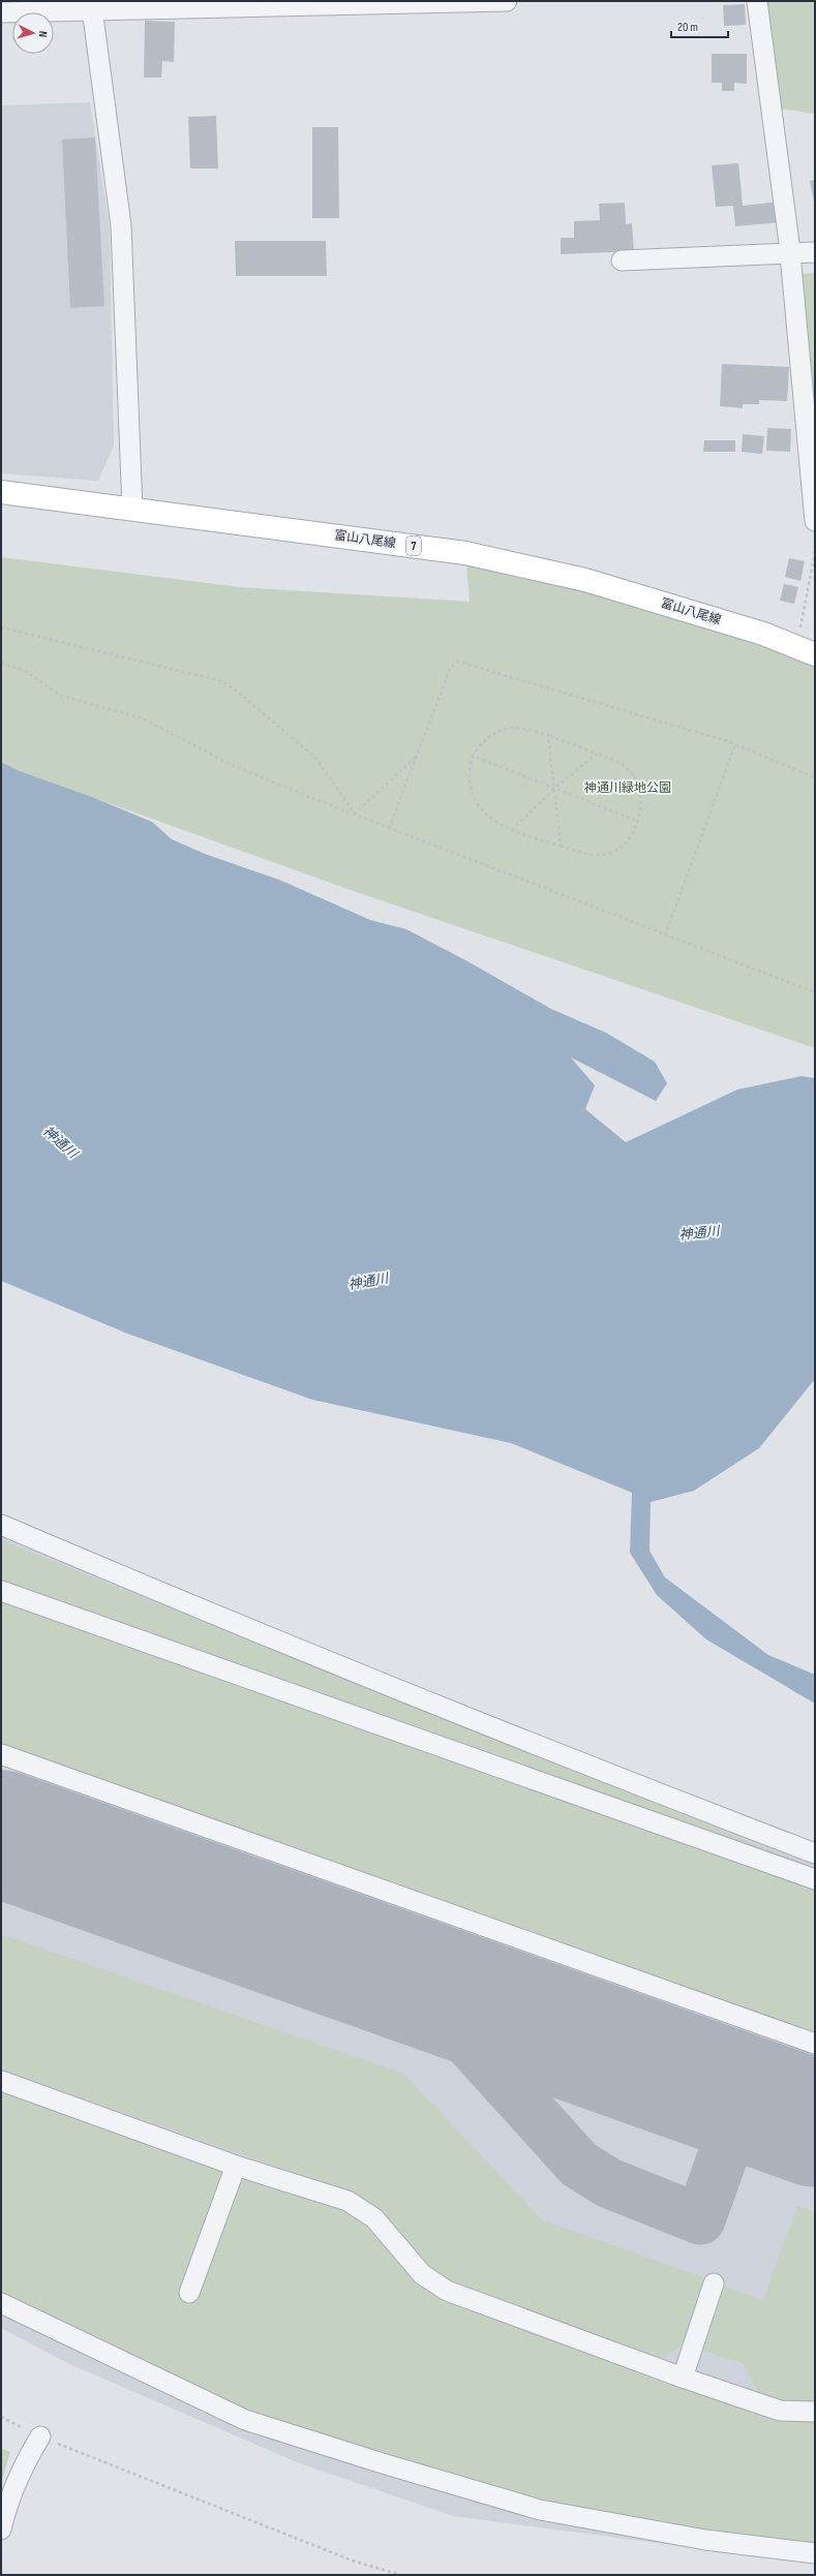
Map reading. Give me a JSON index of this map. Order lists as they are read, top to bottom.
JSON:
{
  "streets": {
    "main road": ["富山八尾線", "7"]
  },
  "water": ["神通川"],
  "parks": ["神通川緑地公園"],
  "scale_bar": "20 m",
  "north": "right"
}
